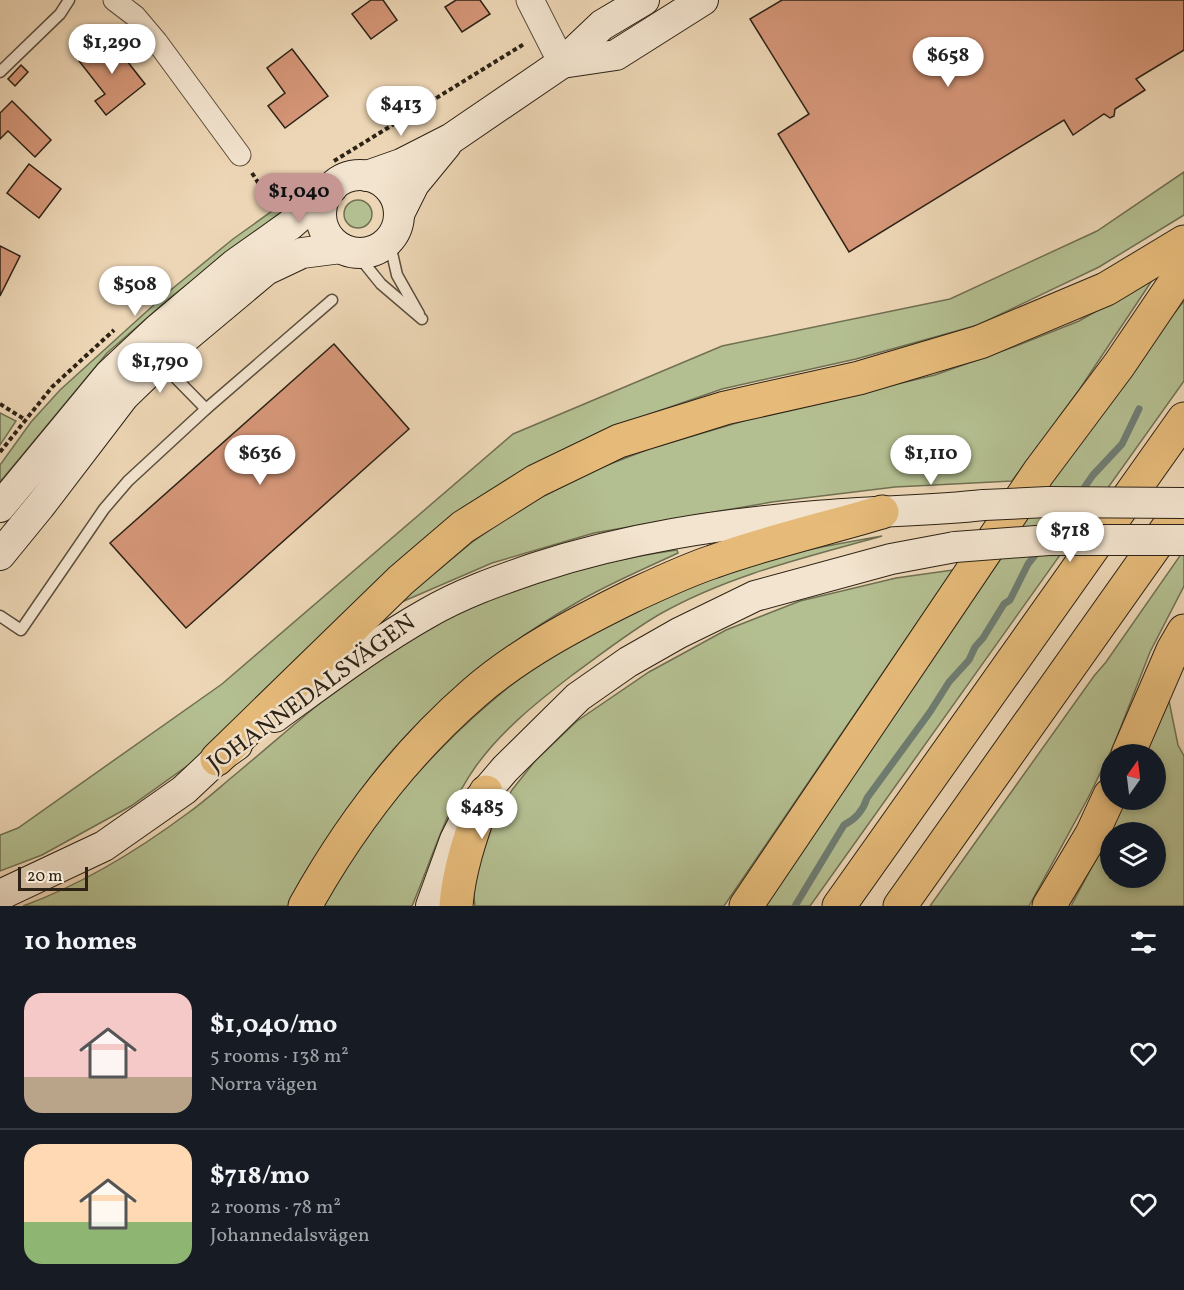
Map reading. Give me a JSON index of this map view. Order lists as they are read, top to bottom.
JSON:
{
  "streets": {
    "main road": ["JOHANNEDALSVÄGEN"]
  },
  "scale_bar": "20 m",
  "north": "top",
  "page": {
    "price": [
      "$1,290",
      "$658",
      "$413",
      "$1,040",
      "$508",
      "$1,790",
      "$636",
      "$1,110",
      "$718",
      "$485"
    ],
    "scale": "20 m",
    "heading": "10 homes",
    "list": [
      {
        "name": "$1,040/mo",
        "note": "5 rooms · 138 m² · Norra vägen"
      },
      {
        "name": "$718/mo",
        "note": "2 rooms · 78 m² · Johannedalsvägen"
      }
    ]
  }
}
